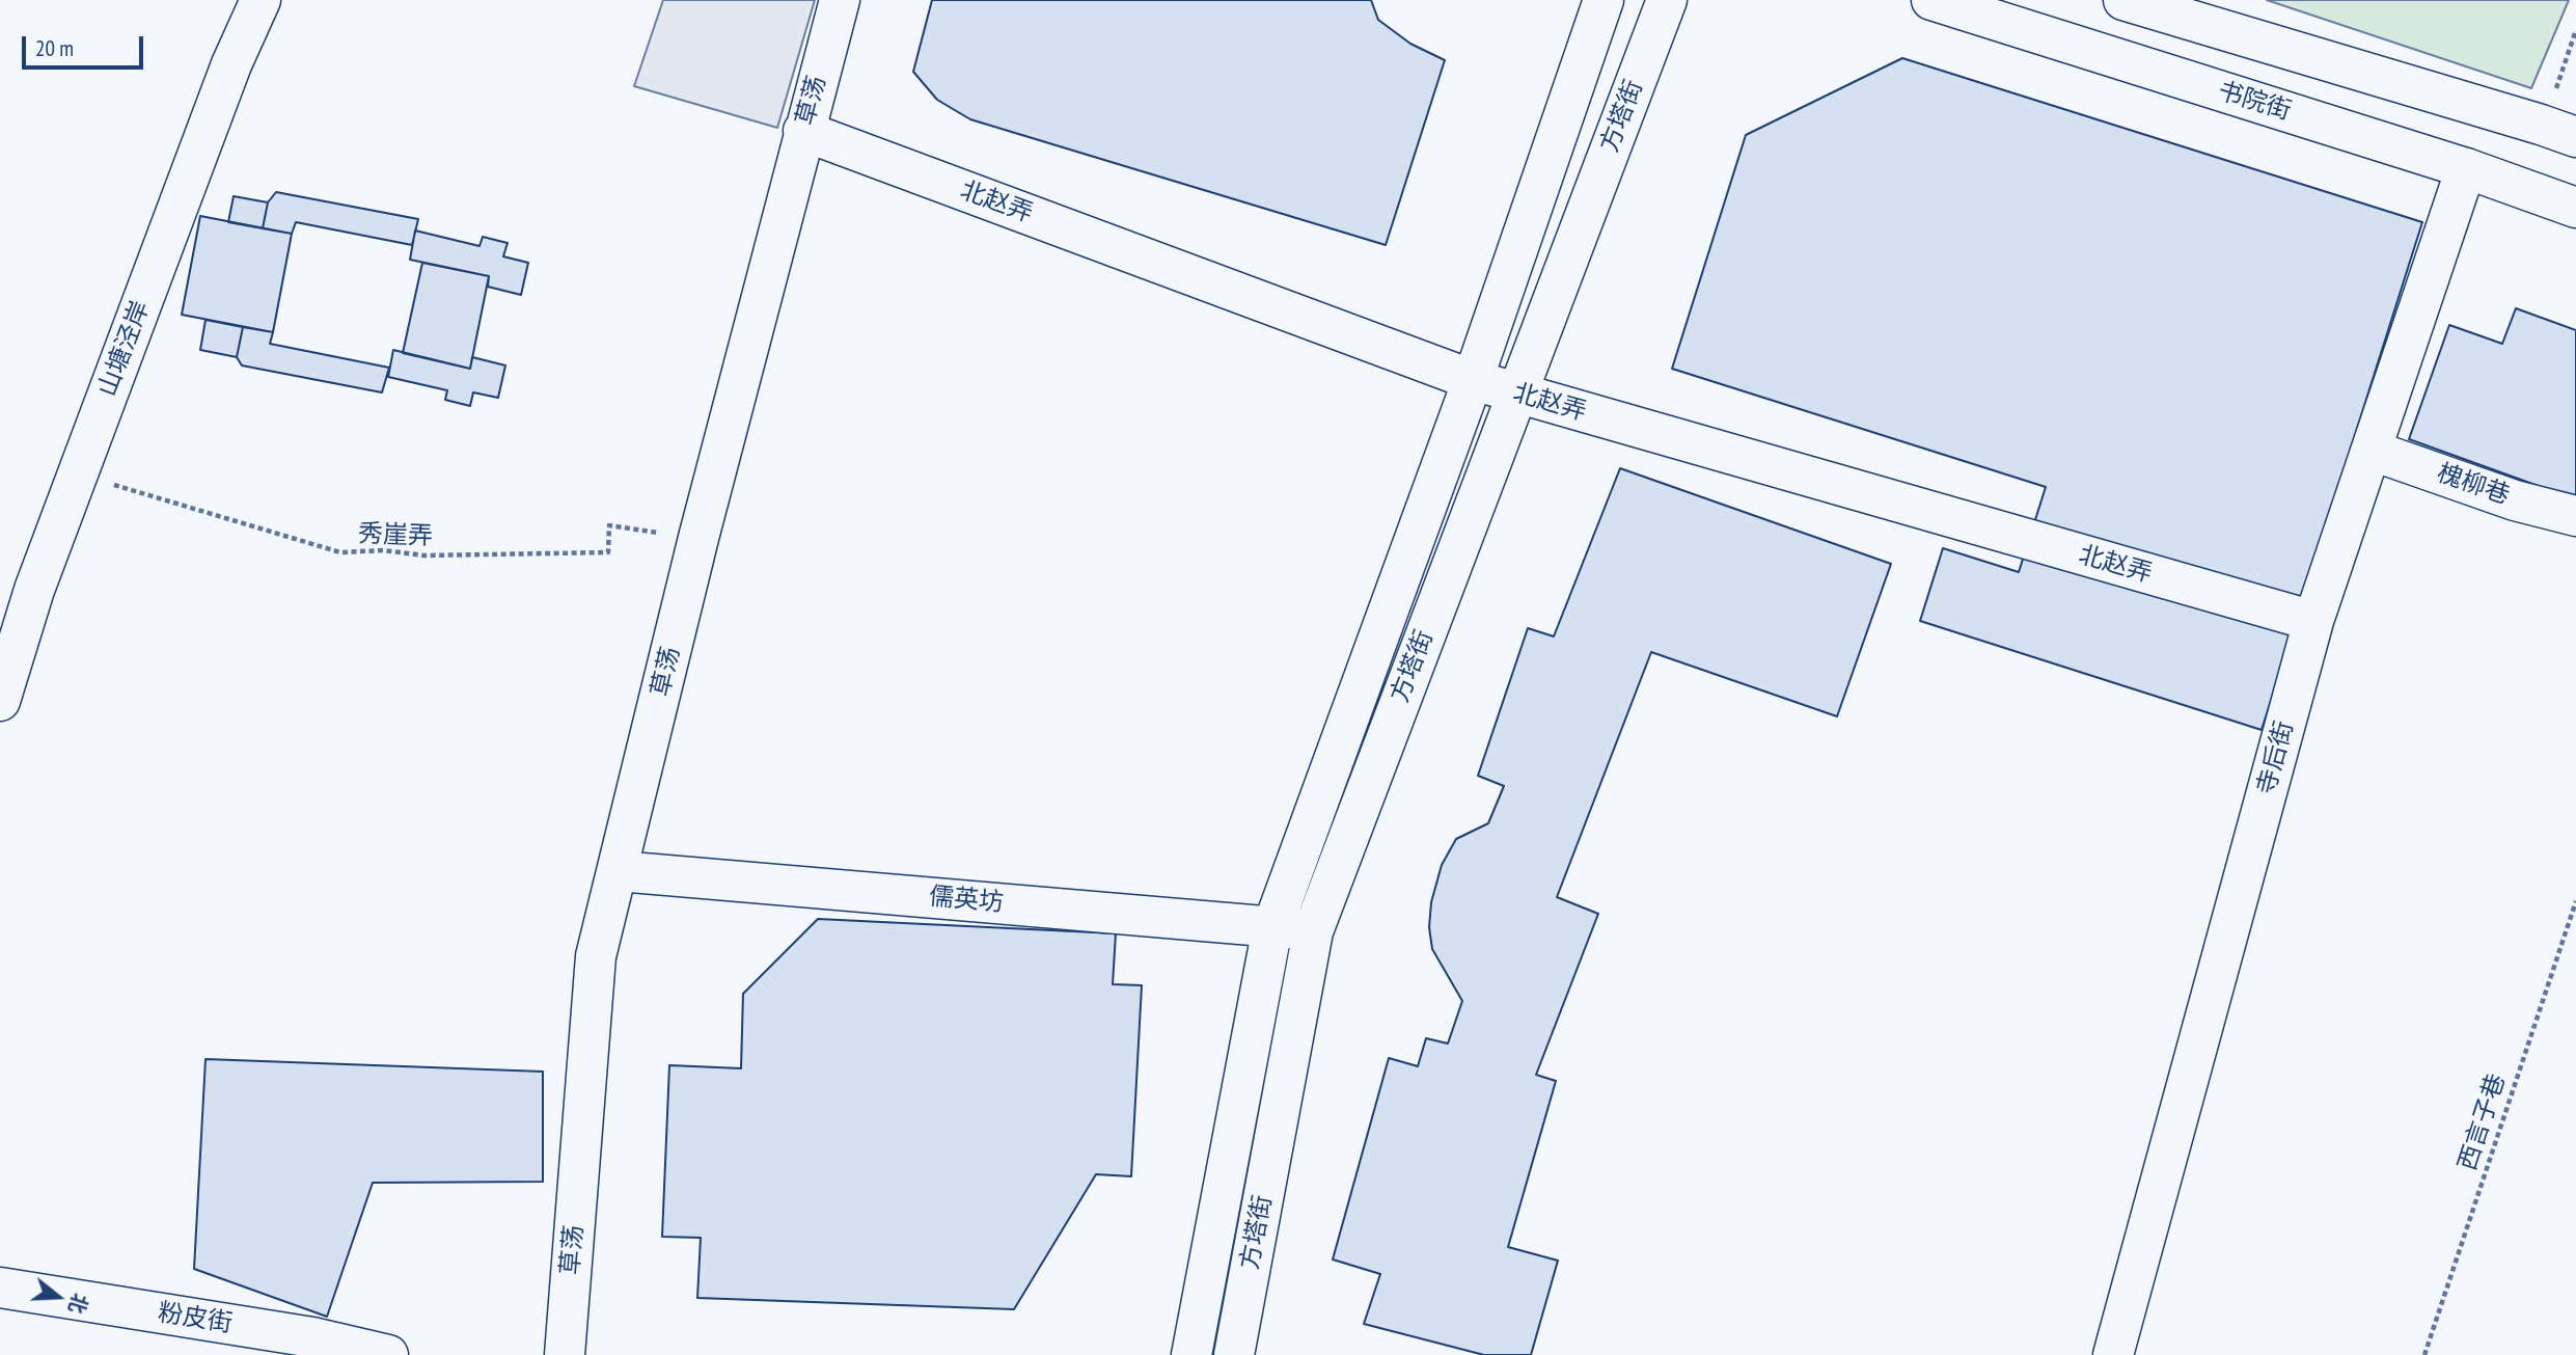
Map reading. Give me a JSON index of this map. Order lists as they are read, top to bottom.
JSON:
{
  "streets": {
    "street": [
      "草荡",
      "书院街",
      "方塔街",
      "北赵弄",
      "山塘泾岸",
      "槐柳巷",
      "寺后街",
      "儒英坊",
      "粉皮街"
    ],
    "path": ["秀崖弄", "西言子巷"]
  },
  "crossings": [
    ["草荡", "北赵弄"],
    ["草荡", "秀崖弄"],
    ["草荡", "儒英坊"],
    ["书院街", "寺后街"],
    ["方塔街", "北赵弄"],
    ["方塔街", "儒英坊"],
    ["北赵弄", "寺后街"],
    ["山塘泾岸", "秀崖弄"],
    ["槐柳巷", "寺后街"]
  ],
  "scale_bar": "20 m",
  "north": "right"
}
